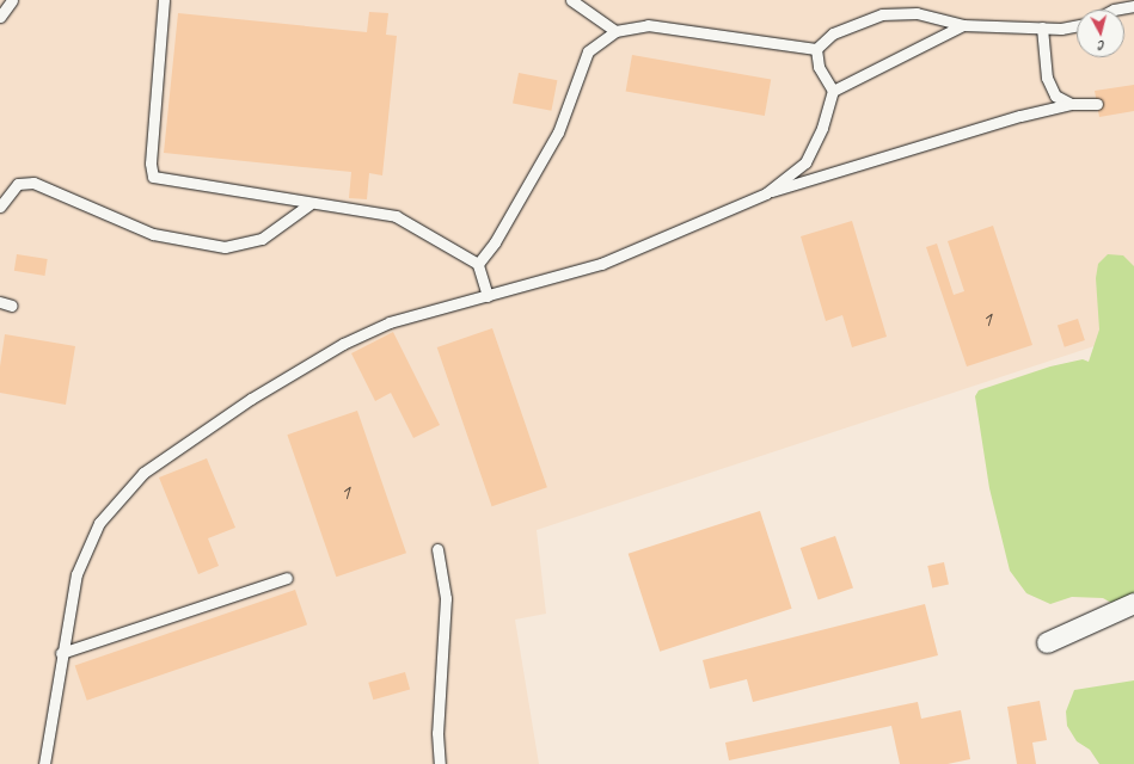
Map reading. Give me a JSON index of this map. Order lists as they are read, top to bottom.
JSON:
{
  "house_numbers": ["1", "1"],
  "north": "bottom"
}
